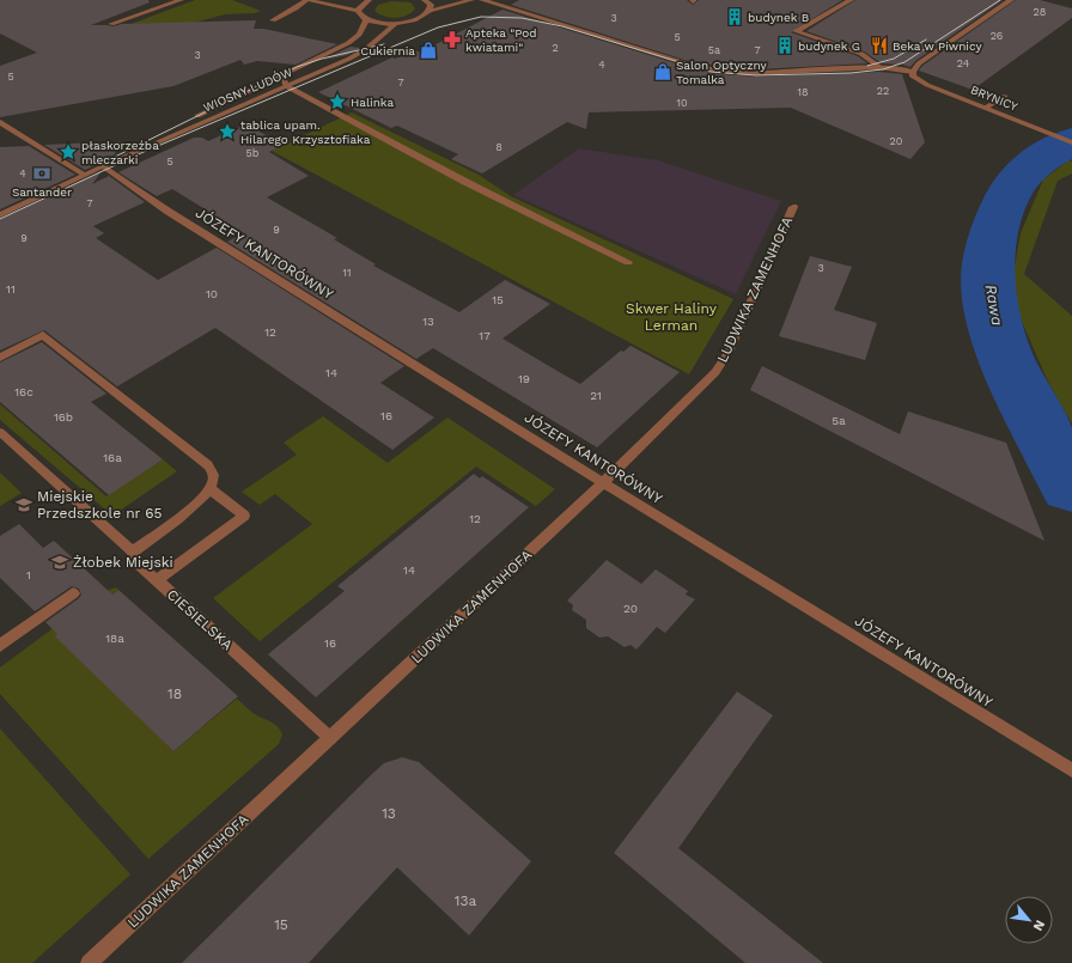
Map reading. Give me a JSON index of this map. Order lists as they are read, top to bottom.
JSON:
{
  "streets": {
    "street": [
      "WIOSNY LUDÓW",
      "BRYNICY",
      "JÓZEFY KANTORÓWNY",
      "LUDWIKA ZAMENHOFA",
      "CIESIELSKA"
    ]
  },
  "crossings": [
    ["WIOSNY LUDÓW", "JÓZEFY KANTORÓWNY"],
    ["JÓZEFY KANTORÓWNY", "LUDWIKA ZAMENHOFA"],
    ["LUDWIKA ZAMENHOFA", "CIESIELSKA"]
  ],
  "water": ["Rawa"],
  "parks": ["Skwer Haliny Lerman"],
  "places": {
    "building": ["budynek B", "budynek G"],
    "pharmacy": ["Apteka \"Pod kwiatami\""],
    "restaurant": ["Beka w Piwnicy"],
    "shop": ["Cukiernia", "Salon Optyczny Tomalka"],
    "place": ["Halinka", "tablica upam. Hilarego Krzysztofiaka", "płaskorzeźba mleczarki"],
    "bank": ["Santander"],
    "school or university": ["Miejskie Przedszkole nr 65", "Żłobek Miejski"]
  },
  "house_numbers": [
    "28",
    "3",
    "26",
    "5",
    "2",
    "5a",
    "7",
    "3",
    "24",
    "4",
    "5",
    "7",
    "22",
    "18",
    "10",
    "20",
    "8",
    "5b",
    "5",
    "4",
    "7",
    "9",
    "9",
    "3",
    "11",
    "11",
    "10",
    "15",
    "13",
    "12",
    "17",
    "14",
    "19",
    "16c",
    "21",
    "16",
    "16b",
    "5a",
    "16a",
    "12",
    "14",
    "1",
    "20",
    "18a",
    "16",
    "18",
    "13",
    "13a",
    "15"
  ],
  "north": "bottom right"
}
